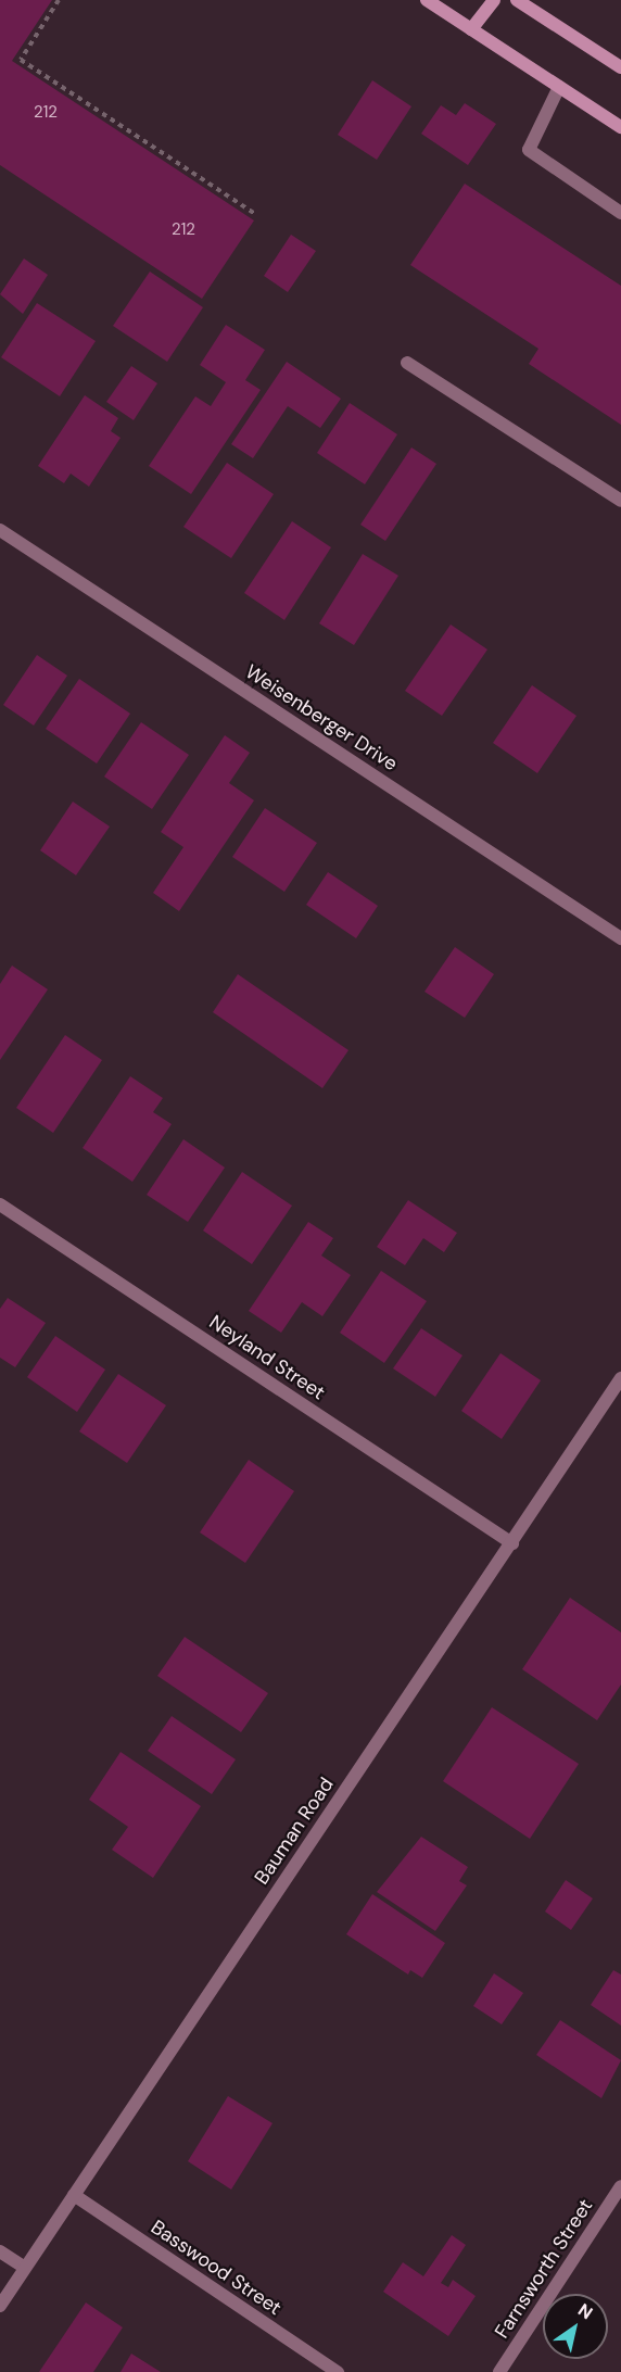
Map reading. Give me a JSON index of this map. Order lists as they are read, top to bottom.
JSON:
{
  "streets": {
    "street": [
      "Weisenberger Drive",
      "Neyland Street",
      "Bauman Road",
      "Basswood Street",
      "Farnsworth Street"
    ]
  },
  "crossings": [
    ["Neyland Street", "Bauman Road"],
    ["Bauman Road", "Basswood Street"]
  ],
  "house_numbers": ["212", "212"],
  "north": "top right"
}
